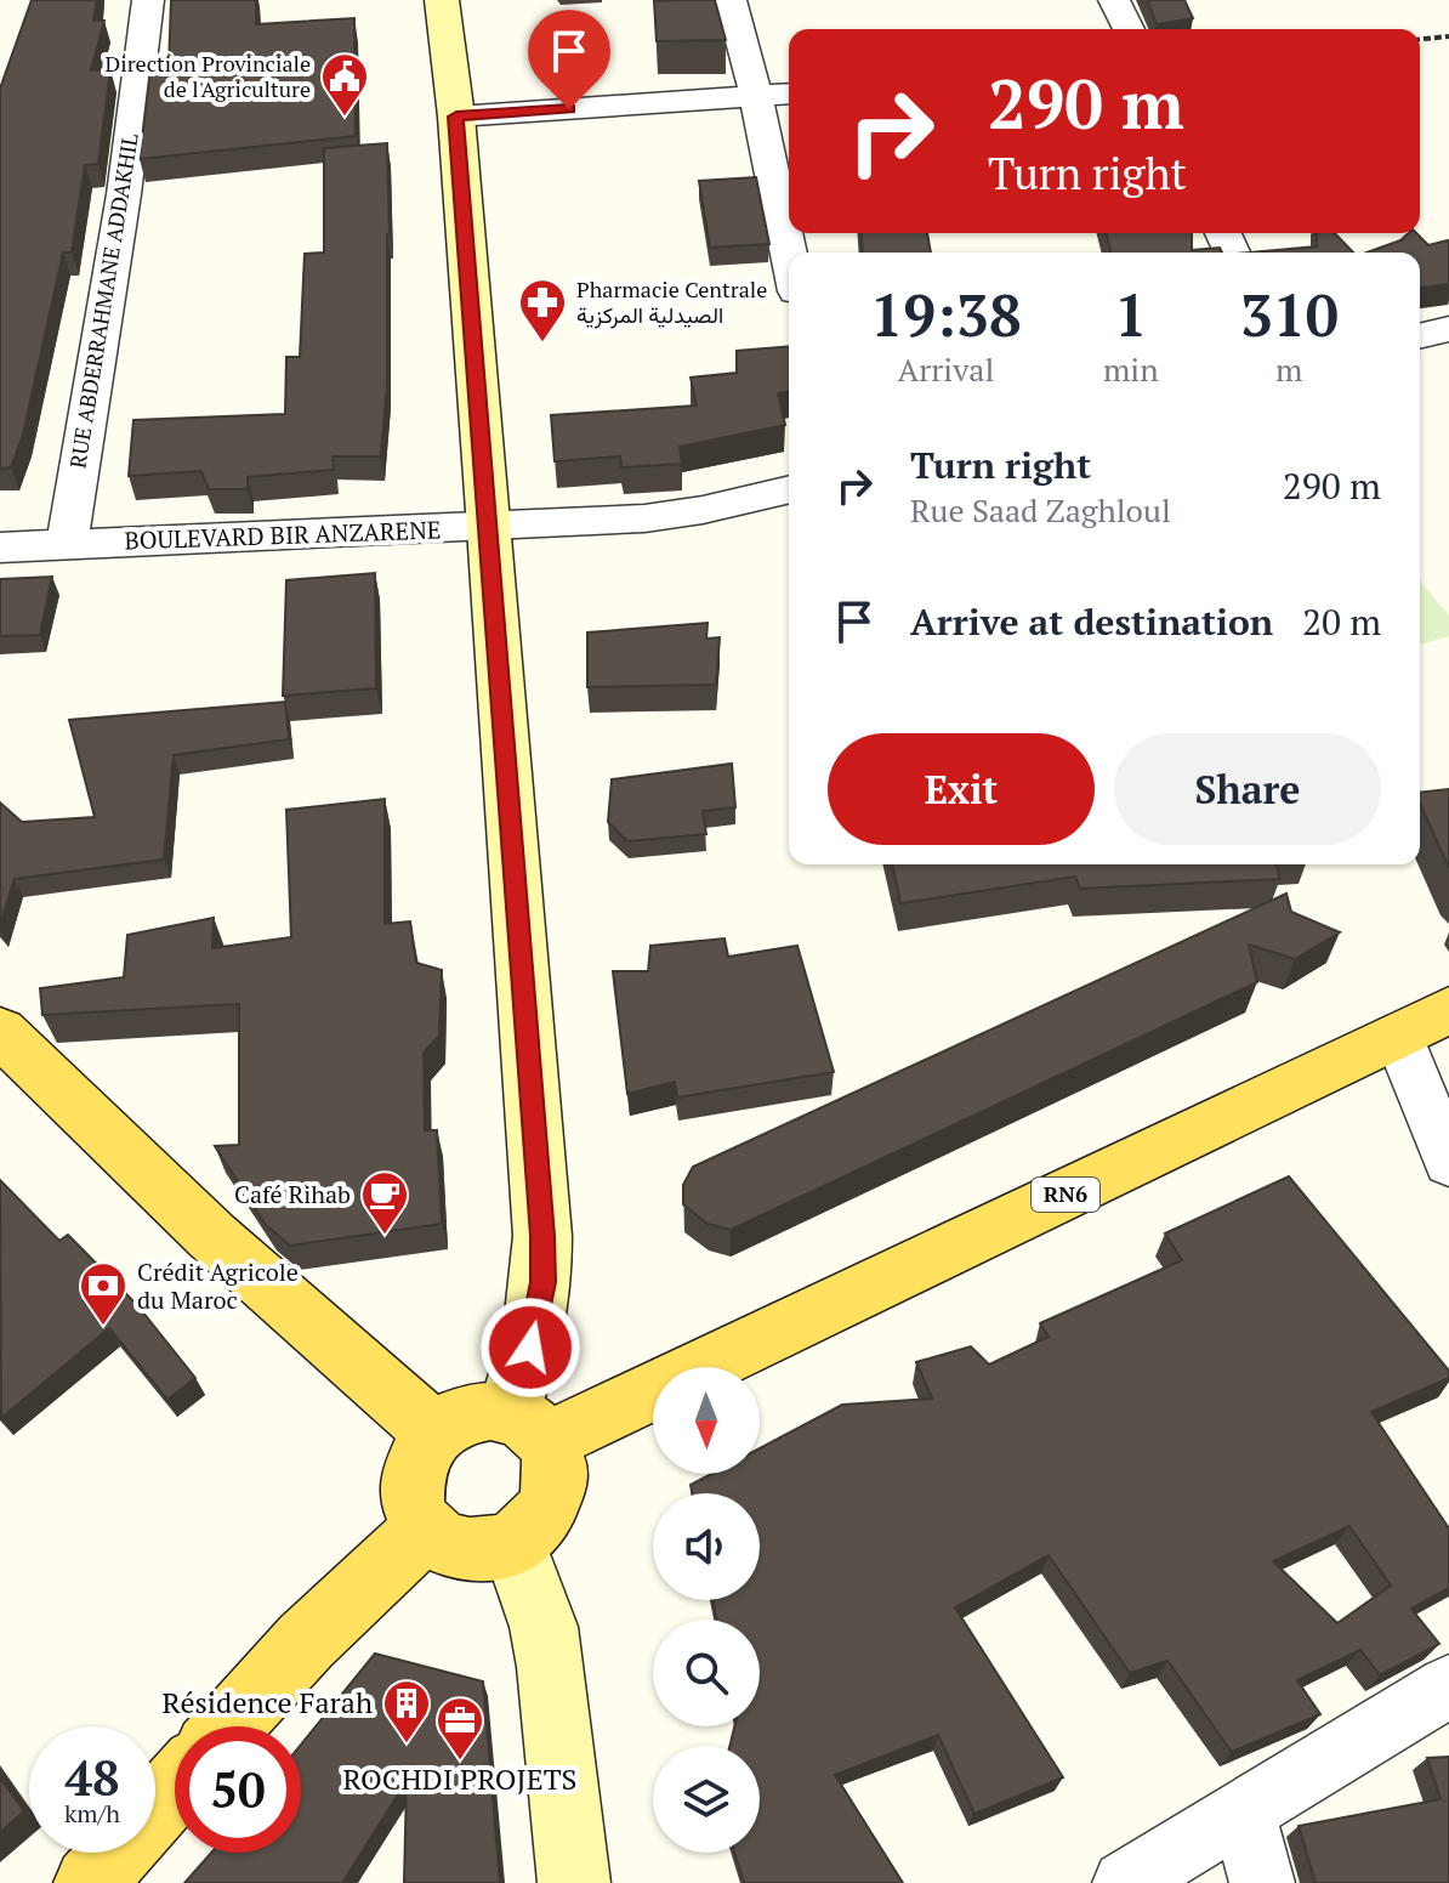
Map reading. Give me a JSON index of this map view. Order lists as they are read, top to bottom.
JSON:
{
  "streets": {
    "main road": ["RN6"],
    "street": ["RUE ABDERRAHMANE ADDAKHIL", "BOULEVARD BIR ANZARENE"]
  },
  "crossings": [
    ["RUE ABDERRAHMANE ADDAKHIL", "BOULEVARD BIR ANZARENE"]
  ],
  "places": {
    "public building": ["Direction Provinciale de l'Agriculture"],
    "pharmacy": ["Pharmacie Centrale الصيدلية المركزية"],
    "cafe": ["Café Rihab"],
    "bank": ["Crédit Agricole du Maroc"],
    "building": ["Résidence Farah"],
    "office": ["ROCHDI PROJETS"]
  },
  "north": "bottom",
  "page": {
    "turn": ["290 m", "Turn right"],
    "eta": [
      "19:38",
      "Arrival",
      "1",
      "min",
      "310",
      "m"
    ],
    "list": [
      {
        "name": "Turn right",
        "note": "Rue Saad Zaghloul",
        "value": "290 m"
      },
      {
        "name": "Arrive at destination",
        "value": "20 m"
      }
    ],
    "buttons": ["Exit", "Share"],
    "speed": "48 km/h",
    "limit": "50"
  }
}
